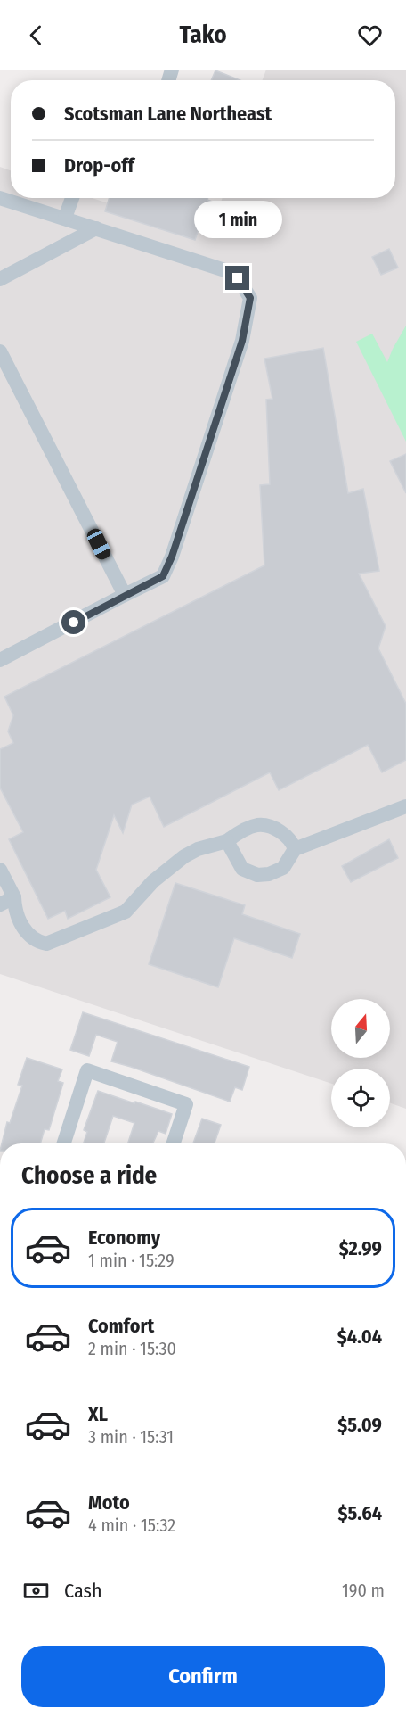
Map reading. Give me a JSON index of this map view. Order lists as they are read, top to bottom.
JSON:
{
  "north": "top",
  "page": {
    "header": "Tako",
    "banner": ["Scotsman Lane Northeast", "Drop-off"],
    "bubble": "1 min",
    "heading": "Choose a ride",
    "list": [
      {
        "name": "Economy",
        "note": "1 min · 15:29",
        "value": "$2.99"
      },
      {
        "name": "Comfort",
        "note": "2 min · 15:30",
        "value": "$4.04"
      },
      {
        "name": "XL",
        "note": "3 min · 15:31",
        "value": "$5.09"
      },
      {
        "name": "Moto",
        "note": "4 min · 15:32",
        "value": "$5.64"
      }
    ],
    "pay": ["Cash", "190 m"],
    "buttons": "Confirm"
  }
}
